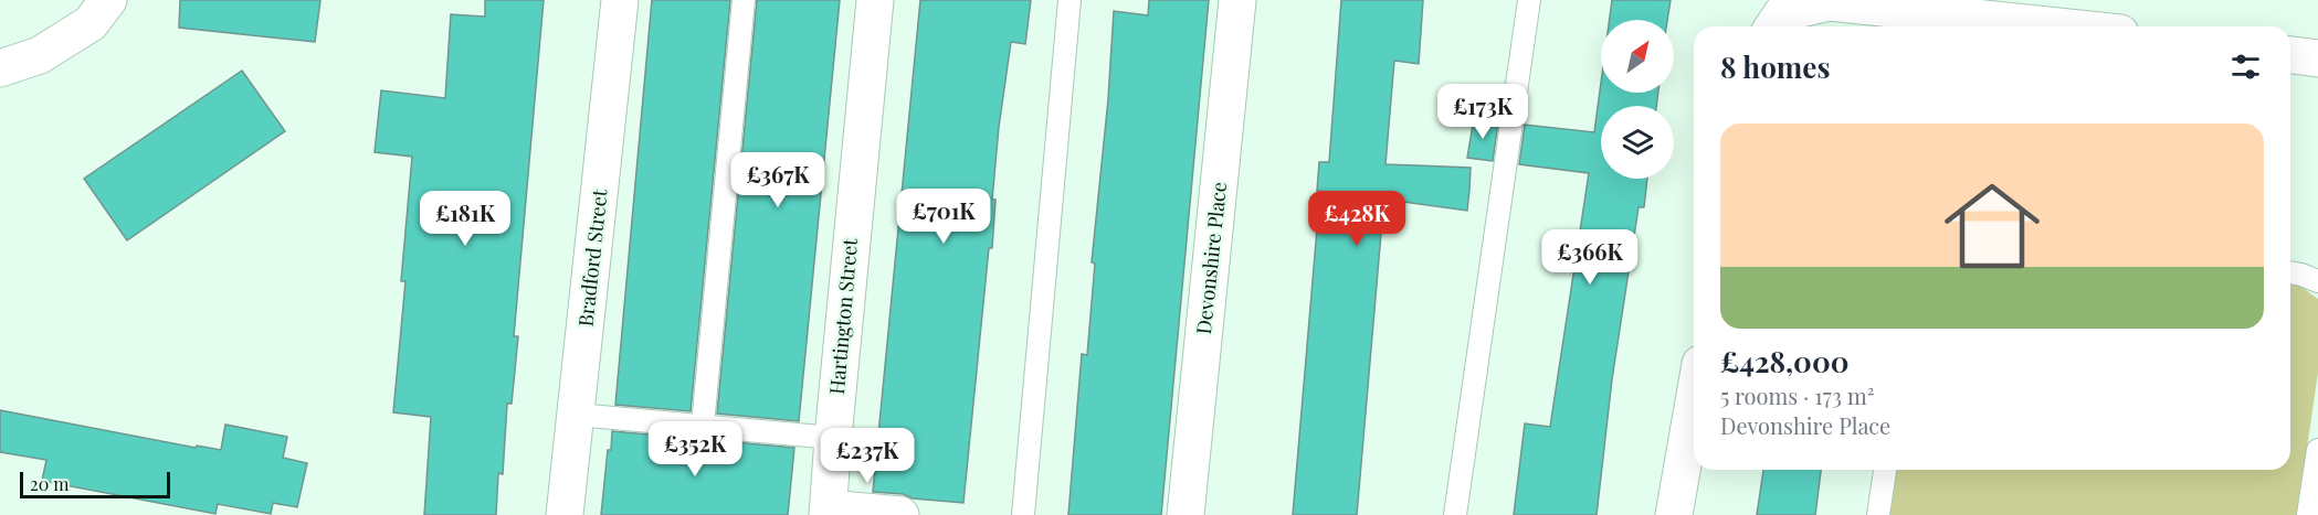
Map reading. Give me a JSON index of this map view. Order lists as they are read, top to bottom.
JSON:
{
  "streets": {
    "street": ["Bradford Street", "Devonshire Place", "Hartington Street"]
  },
  "scale_bar": "20 m",
  "north": "top right",
  "page": {
    "heading": "8 homes",
    "price": [
      "£173K",
      "£367K",
      "£701K",
      "£181K",
      "£428K",
      "£366K",
      "£352K",
      "£237K"
    ],
    "list": [
      {
        "name": "£428,000",
        "note": "5 rooms · 173 m² · Devonshire Place"
      }
    ],
    "scale": "20 m"
  }
}
